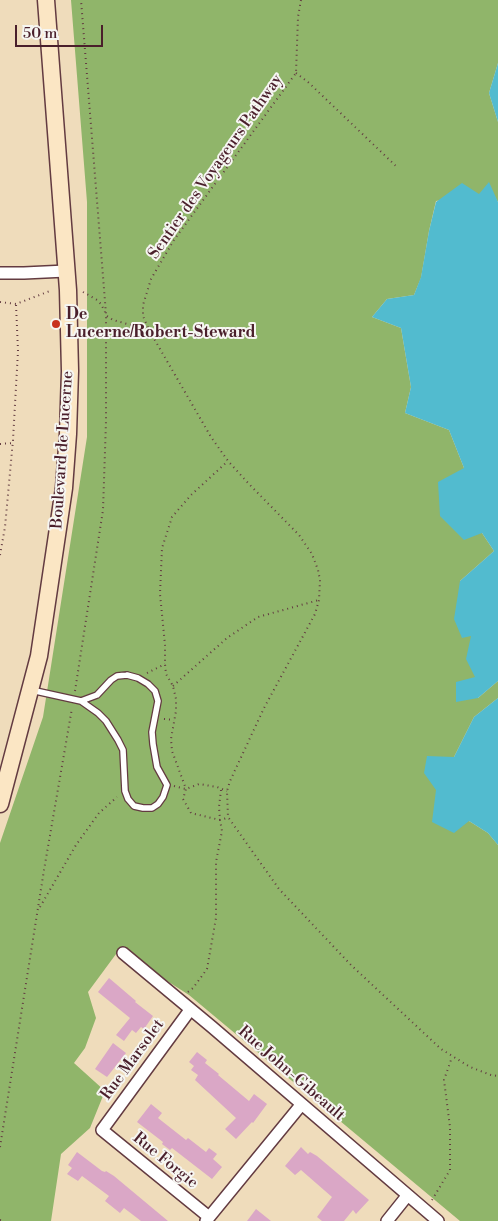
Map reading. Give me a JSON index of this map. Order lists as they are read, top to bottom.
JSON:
{
  "streets": {
    "main road": ["Boulevard de Lucerne"],
    "street": ["Rue Marsolet", "Rue John-Gibeault", "Rue Forgie"],
    "path": ["Sentier des Voyageurs Pathway"]
  },
  "crossings": [
    ["Rue Marsolet", "Rue John-Gibeault"],
    ["Rue Marsolet", "Rue Forgie"]
  ],
  "places": ["De Lucerne/Robert-Steward"],
  "scale_bar": "50 m"
}
